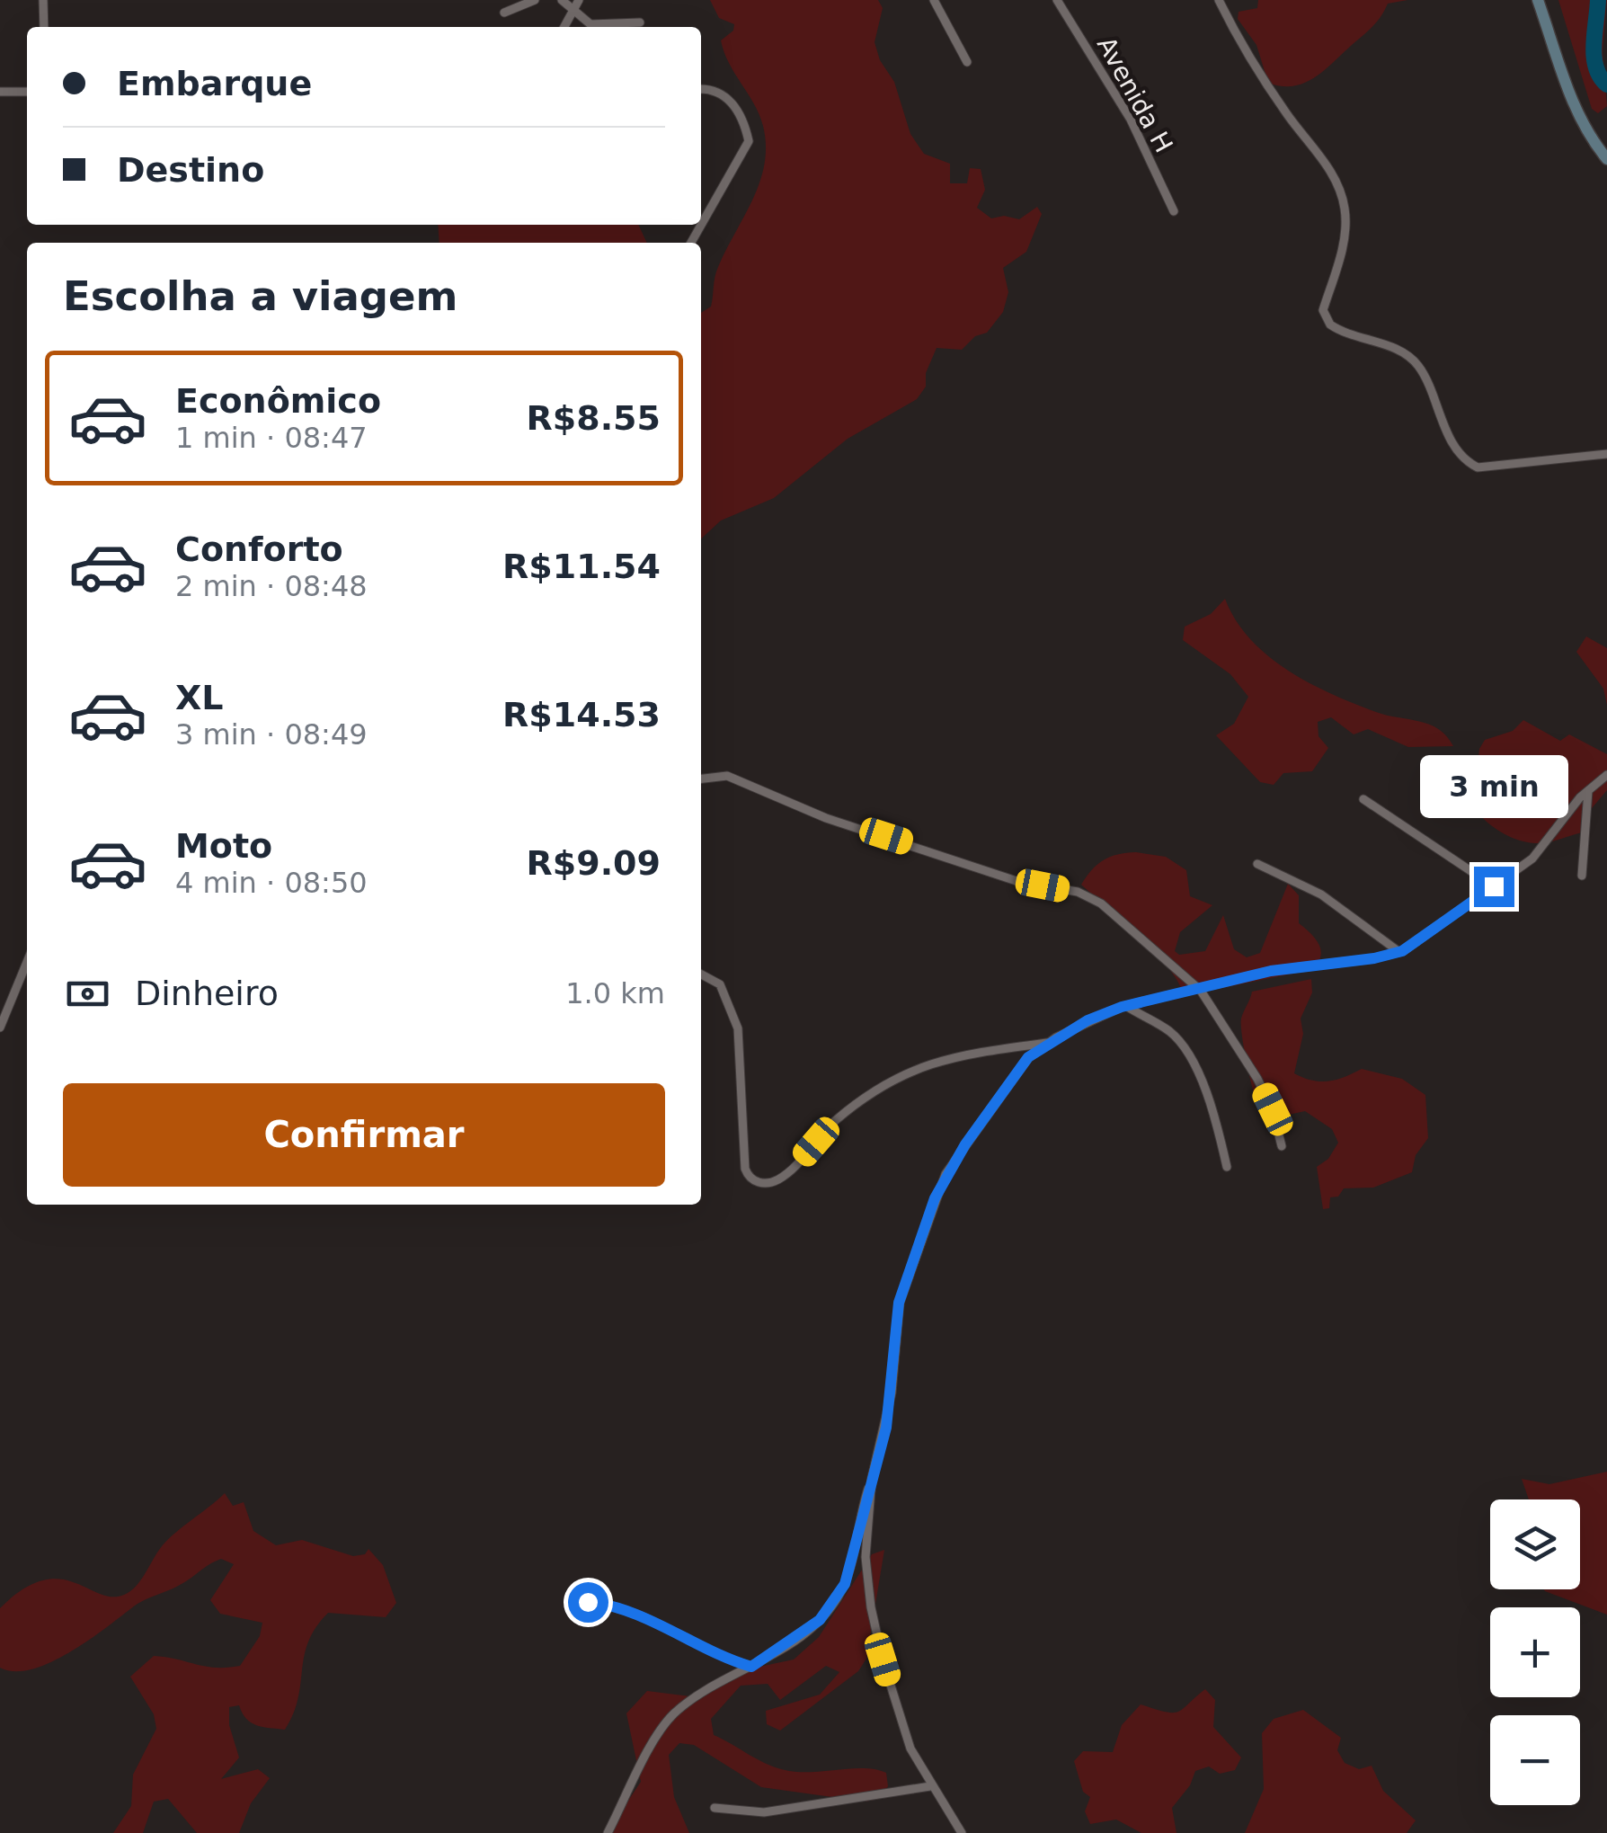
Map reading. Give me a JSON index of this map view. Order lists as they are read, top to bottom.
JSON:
{
  "streets": {
    "street": ["Avenida H"]
  },
  "page": {
    "banner": ["Embarque", "Destino"],
    "heading": "Escolha a viagem",
    "list": [
      {
        "name": "Econômico",
        "note": "1 min · 08:47",
        "value": "R$8.55"
      },
      {
        "name": "Conforto",
        "note": "2 min · 08:48",
        "value": "R$11.54"
      },
      {
        "name": "XL",
        "note": "3 min · 08:49",
        "value": "R$14.53"
      },
      {
        "name": "Moto",
        "note": "4 min · 08:50",
        "value": "R$9.09"
      }
    ],
    "bubble": "3 min",
    "pay": ["Dinheiro", "1.0 km"],
    "buttons": "Confirmar",
    "map_buttons": ["+", "−"]
  }
}
